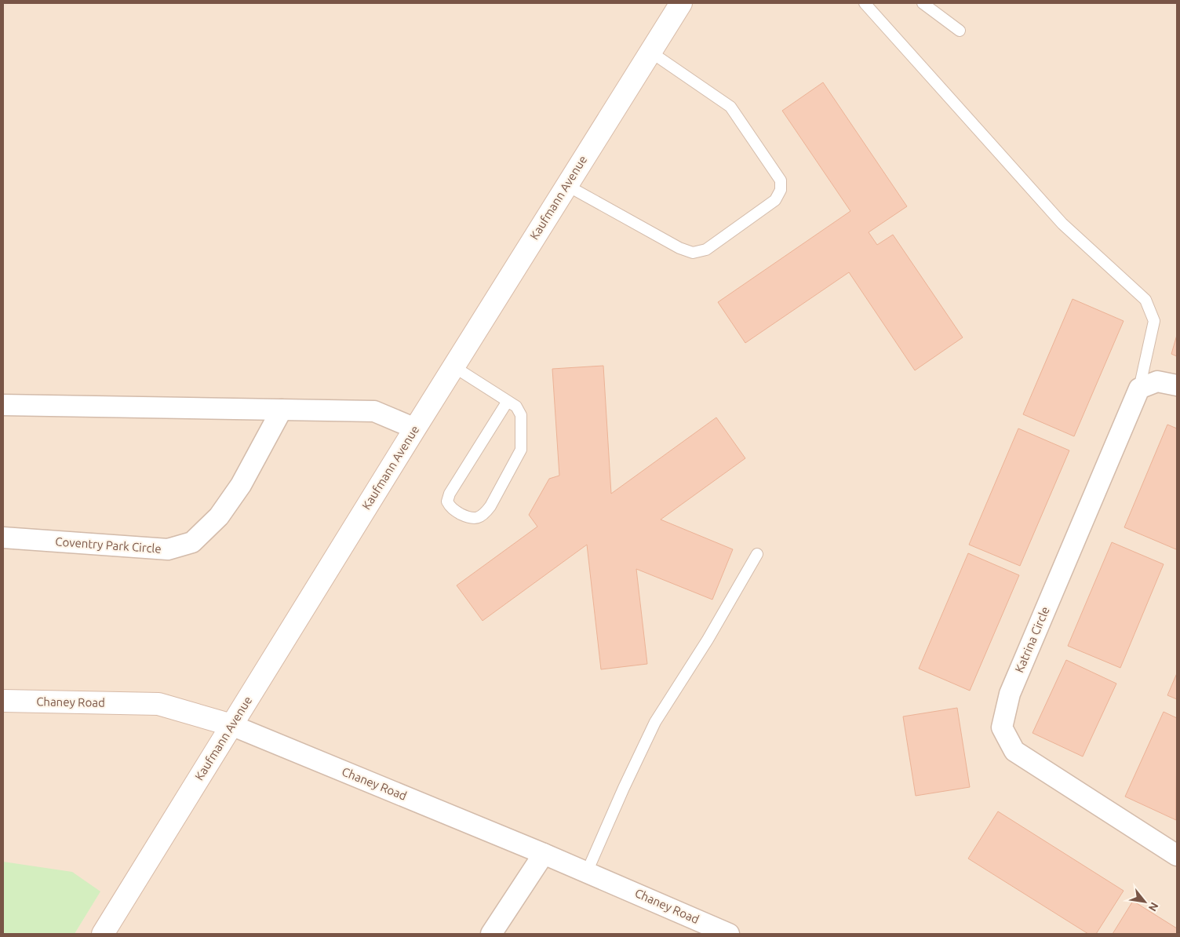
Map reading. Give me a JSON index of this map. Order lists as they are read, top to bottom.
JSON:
{
  "streets": {
    "main road": ["Kaufmann Avenue", "Chaney Road"],
    "street": ["Coventry Park Circle", "Katrina Circle"]
  },
  "crossings": [
    ["Kaufmann Avenue", "Chaney Road"]
  ],
  "north": "bottom right"
}
